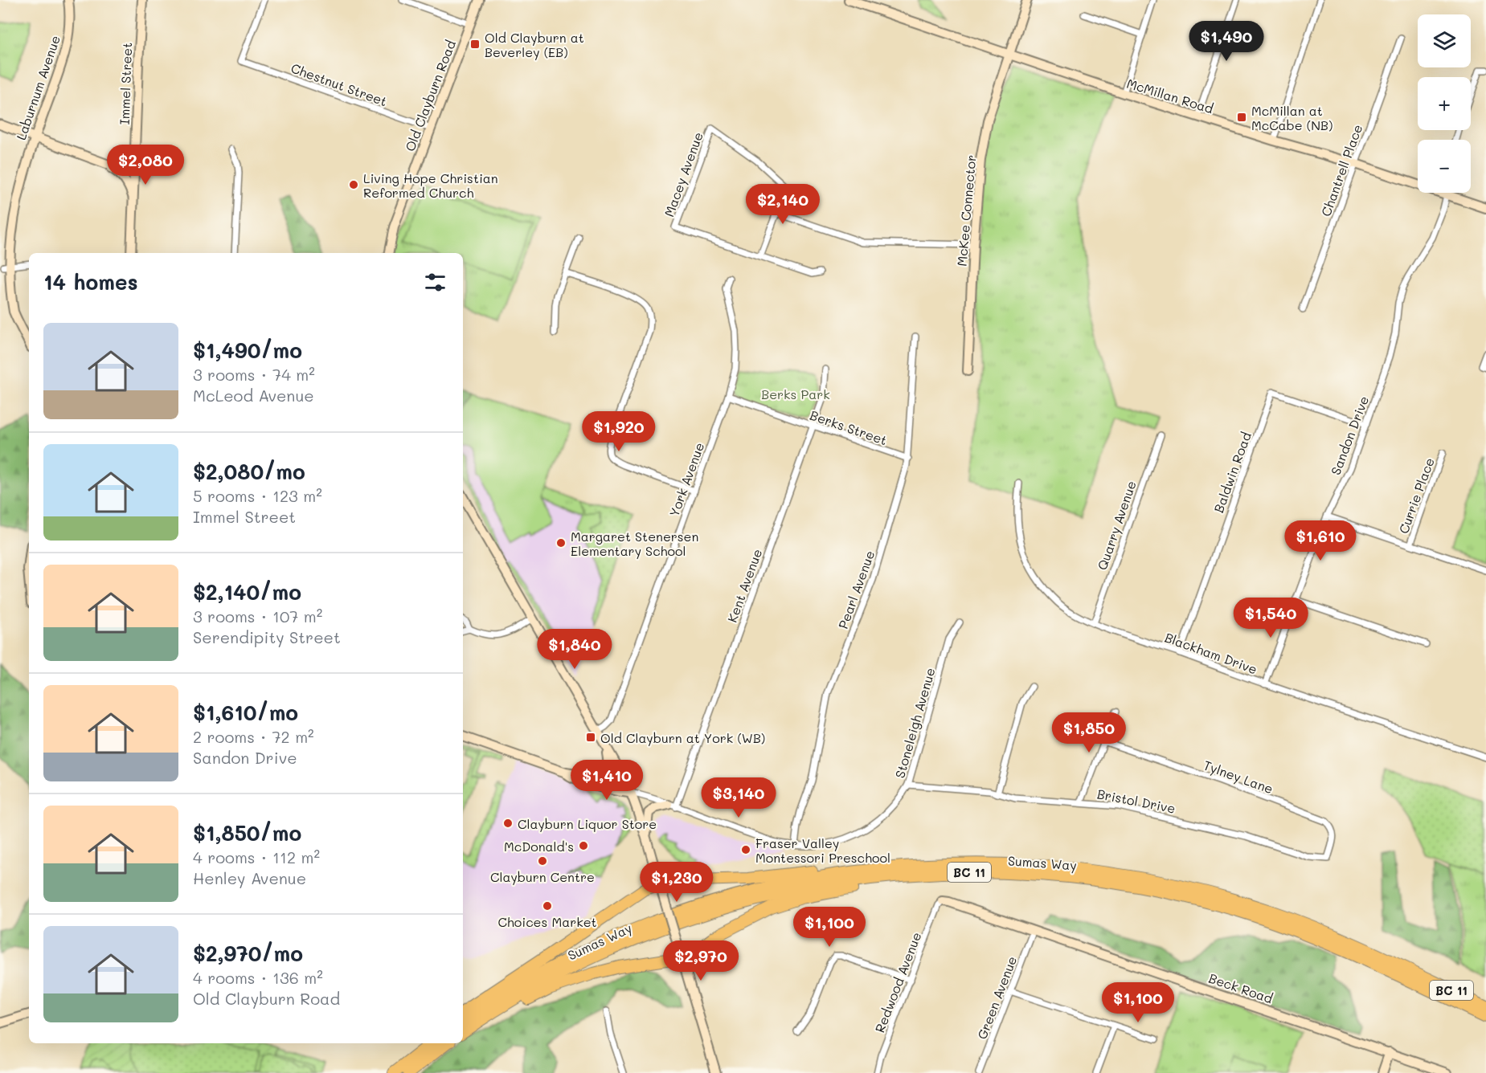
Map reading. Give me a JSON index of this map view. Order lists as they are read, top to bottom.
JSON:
{
  "streets": {
    "highway": ["Sumas Way", "BC 11"],
    "main road": [
      "Immel Street",
      "Laburnum Avenue",
      "Old Clayburn Road",
      "McMillan Road",
      "McKee Connector",
      "Beck Road"
    ],
    "street": [
      "Chestnut Street",
      "Chantrell Place",
      "Macey Avenue",
      "Berks Street",
      "Sandon Drive",
      "Baldwin Road",
      "York Avenue",
      "Currie Place",
      "Quarry Avenue",
      "Kent Avenue",
      "Pearl Avenue",
      "Blackham Drive",
      "Stoneleigh Avenue",
      "Tylney Lane",
      "Bristol Drive",
      "Redwood Avenue",
      "Green Avenue"
    ]
  },
  "crossings": [
    ["Chestnut Street", "Old Clayburn Road"],
    ["McMillan Road", "Chantrell Place"],
    ["McMillan Road", "McKee Connector"],
    ["McMillan Road", "Sandon Drive"],
    ["Berks Street", "York Avenue"],
    ["Berks Street", "Kent Avenue"],
    ["Berks Street", "Pearl Avenue"],
    ["Sandon Drive", "Baldwin Road"],
    ["Sandon Drive", "Blackham Drive"],
    ["Baldwin Road", "Blackham Drive"],
    ["Quarry Avenue", "Blackham Drive"],
    ["Pearl Avenue", "Stoneleigh Avenue"],
    ["Stoneleigh Avenue", "Bristol Drive"],
    ["Tylney Lane", "Bristol Drive"],
    ["Redwood Avenue", "Beck Road"],
    ["Beck Road", "Green Avenue"]
  ],
  "parks": ["Berks Park"],
  "places": {
    "transit": ["Old Clayburn at Beverley (EB)", "McMillan at McCabe (NB)", "Old Clayburn at York (WB)"],
    "other": [
      "Living Hope Christian Reformed Church",
      "Margaret Stenersen Elementary School",
      "Clayburn Liquor Store",
      "McDonald's",
      "Fraser Valley Montessori Preschool",
      "Clayburn Centre",
      "Choices Market"
    ]
  },
  "page": {
    "map_buttons": ["+", "−"],
    "price": [
      "$1,490",
      "$2,080",
      "$2,140",
      "$1,920",
      "$1,610",
      "$1,540",
      "$1,840",
      "$1,850",
      "$1,410",
      "$3,140",
      "$1,230",
      "$1,100",
      "$2,970",
      "$1,100"
    ],
    "heading": "14 homes",
    "list": [
      {
        "name": "$1,490/mo",
        "note": "3 rooms · 74 m² · McLeod Avenue"
      },
      {
        "name": "$2,080/mo",
        "note": "5 rooms · 123 m² · Immel Street"
      },
      {
        "name": "$2,140/mo",
        "note": "3 rooms · 107 m² · Serendipity Street"
      },
      {
        "name": "$1,610/mo",
        "note": "2 rooms · 72 m² · Sandon Drive"
      },
      {
        "name": "$1,850/mo",
        "note": "4 rooms · 112 m² · Henley Avenue"
      },
      {
        "name": "$2,970/mo",
        "note": "4 rooms · 136 m² · Old Clayburn Road"
      }
    ]
  }
}
